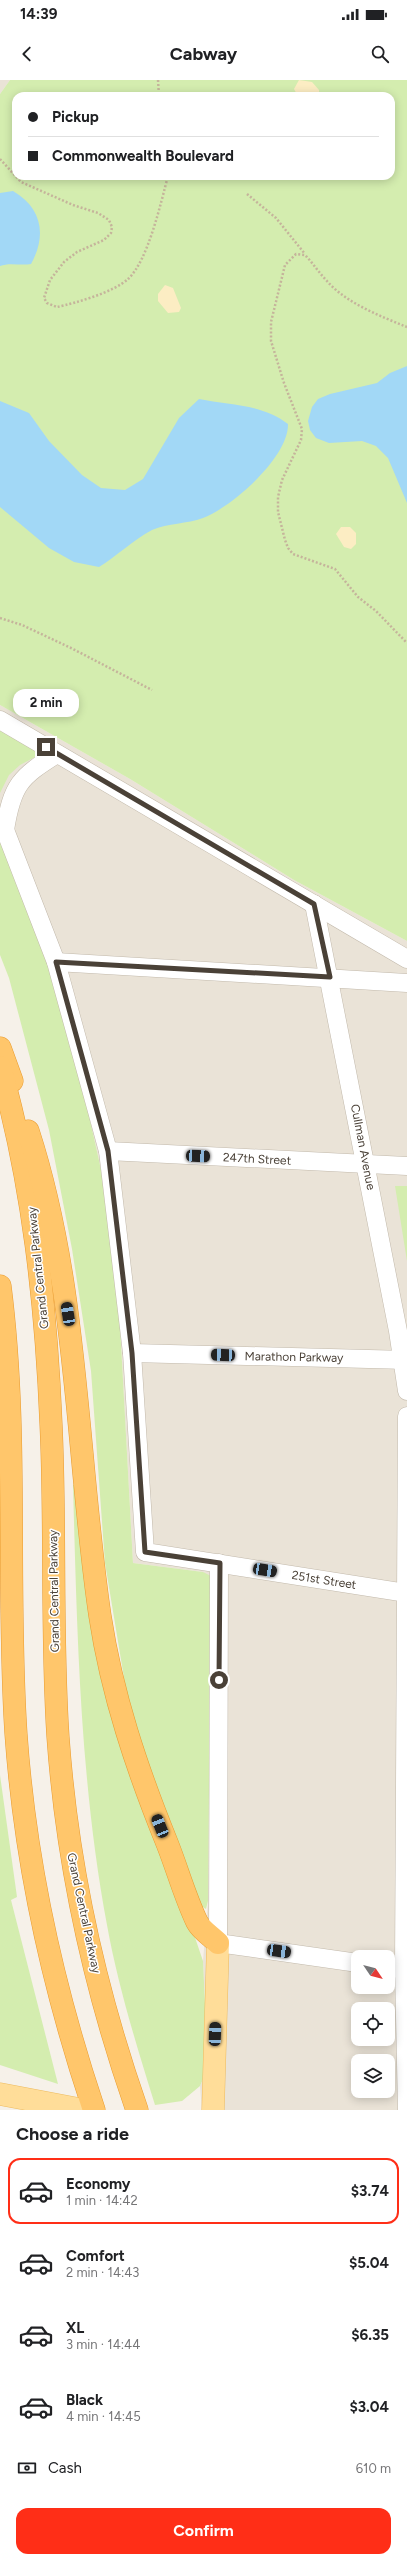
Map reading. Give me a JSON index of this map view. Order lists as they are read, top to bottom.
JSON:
{
  "streets": {
    "highway": ["Grand Central Parkway"],
    "street": [
      "Cullman Avenue",
      "247th Street",
      "Marathon Parkway",
      "251st Street"
    ]
  },
  "crossings": [
    ["Cullman Avenue", "247th Street"],
    ["Cullman Avenue", "Marathon Parkway"],
    ["Marathon Parkway", "251st Street"]
  ],
  "north": "bottom right",
  "page": {
    "status": "14:39",
    "header": "Cabway",
    "banner": ["Pickup", "Commonwealth Boulevard"],
    "bubble": "2 min",
    "heading": "Choose a ride",
    "list": [
      {
        "name": "Economy",
        "note": "1 min · 14:42",
        "value": "$3.74"
      },
      {
        "name": "Comfort",
        "note": "2 min · 14:43",
        "value": "$5.04"
      },
      {
        "name": "XL",
        "note": "3 min · 14:44",
        "value": "$6.35"
      },
      {
        "name": "Black",
        "note": "4 min · 14:45",
        "value": "$3.04"
      }
    ],
    "pay": ["Cash", "610 m"],
    "buttons": "Confirm"
  }
}
